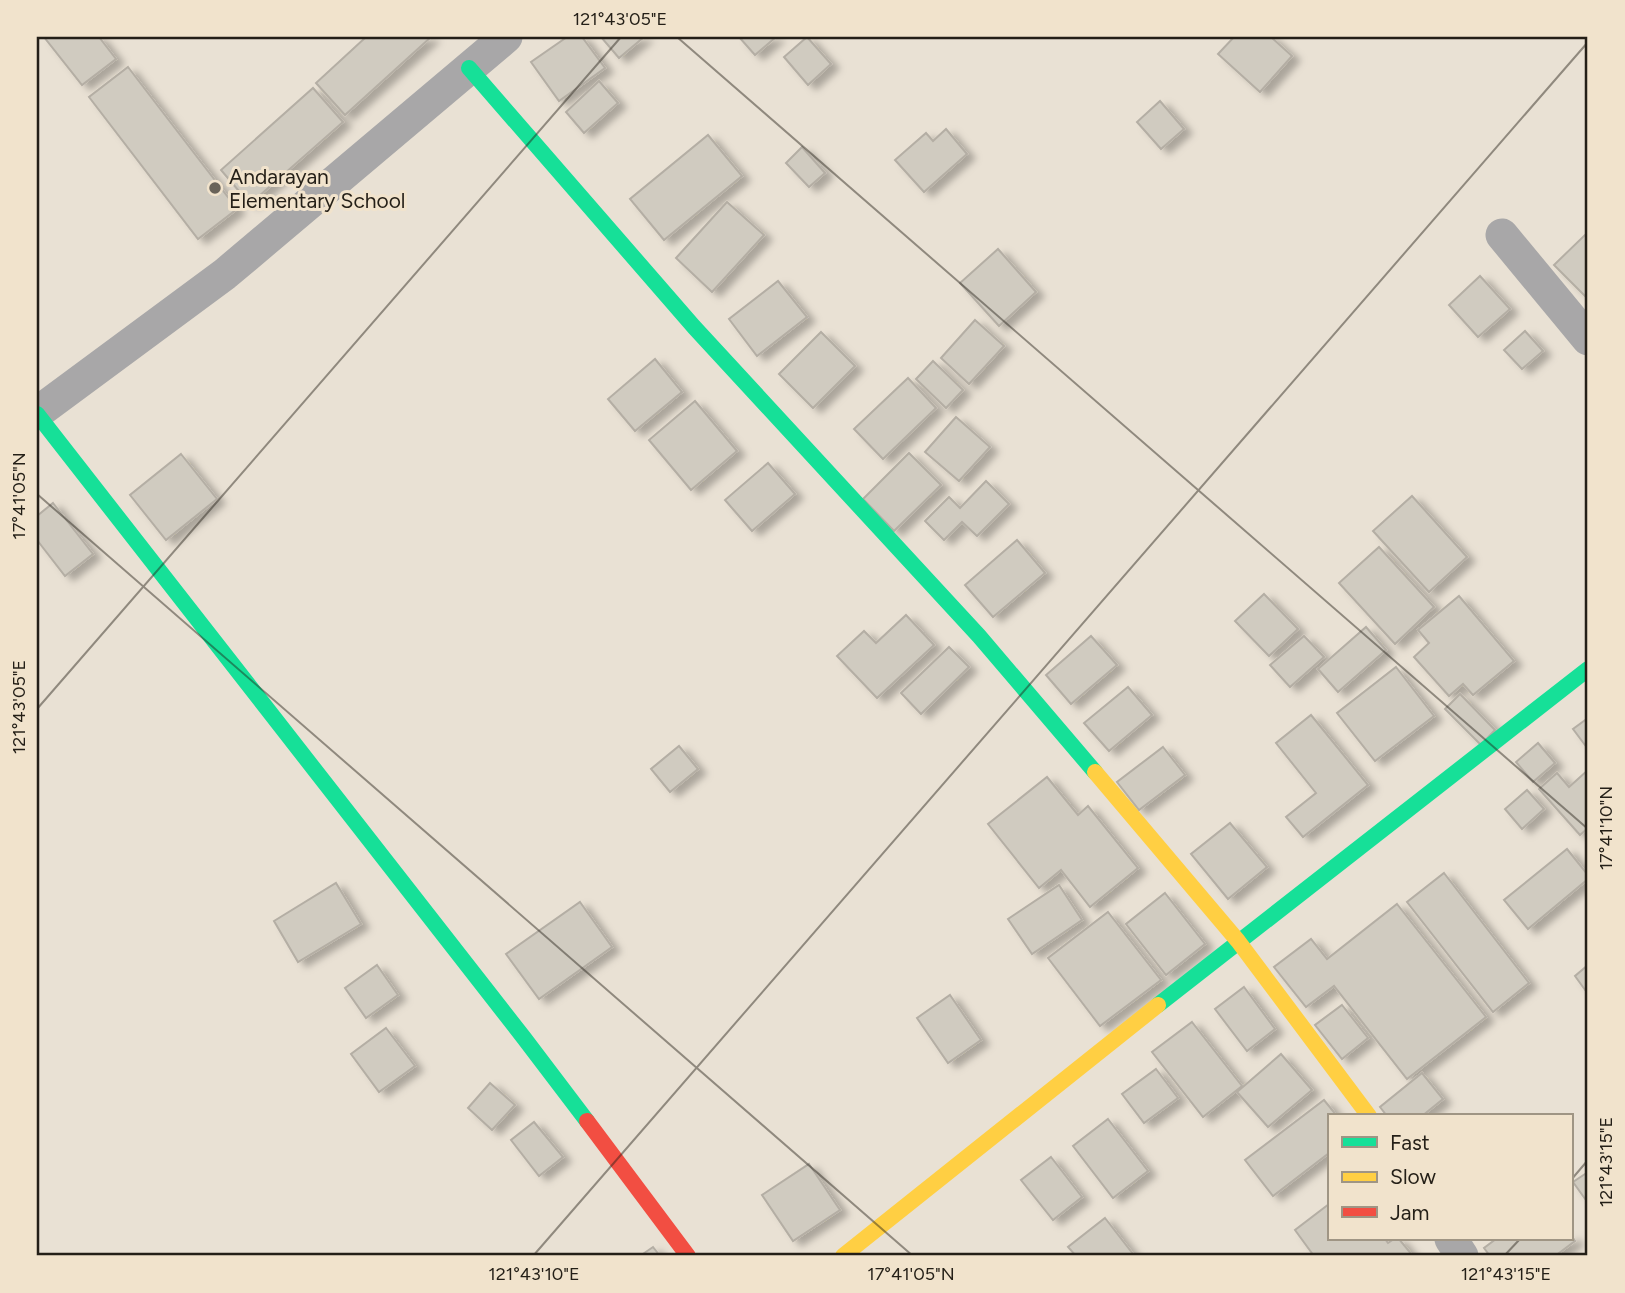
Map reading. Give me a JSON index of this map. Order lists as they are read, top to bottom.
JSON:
{
  "places": ["Andarayan Elementary School"],
  "legend": ["Fast", "Slow", "Jam"],
  "coordinates": [
    "121°43'05\"E",
    "17°41'05\"N",
    "17°41'10\"N",
    "121°43'15\"E",
    "121°43'10\"E"
  ]
}
